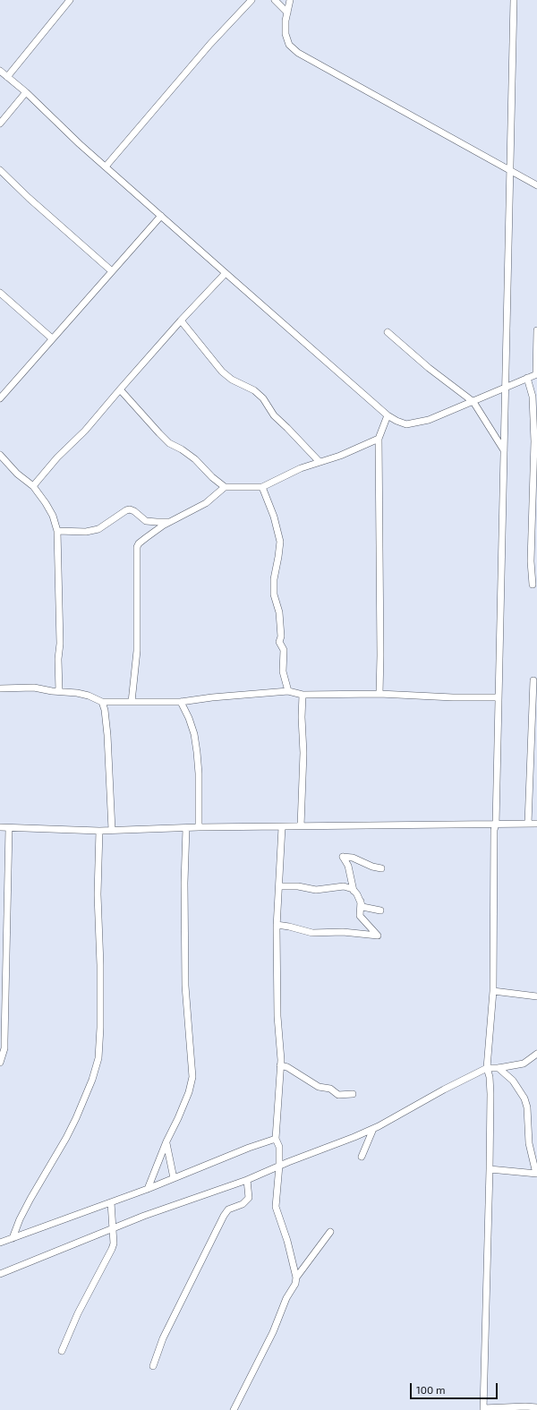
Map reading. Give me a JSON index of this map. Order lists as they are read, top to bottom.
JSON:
{
  "scale_bar": "100 m"
}
